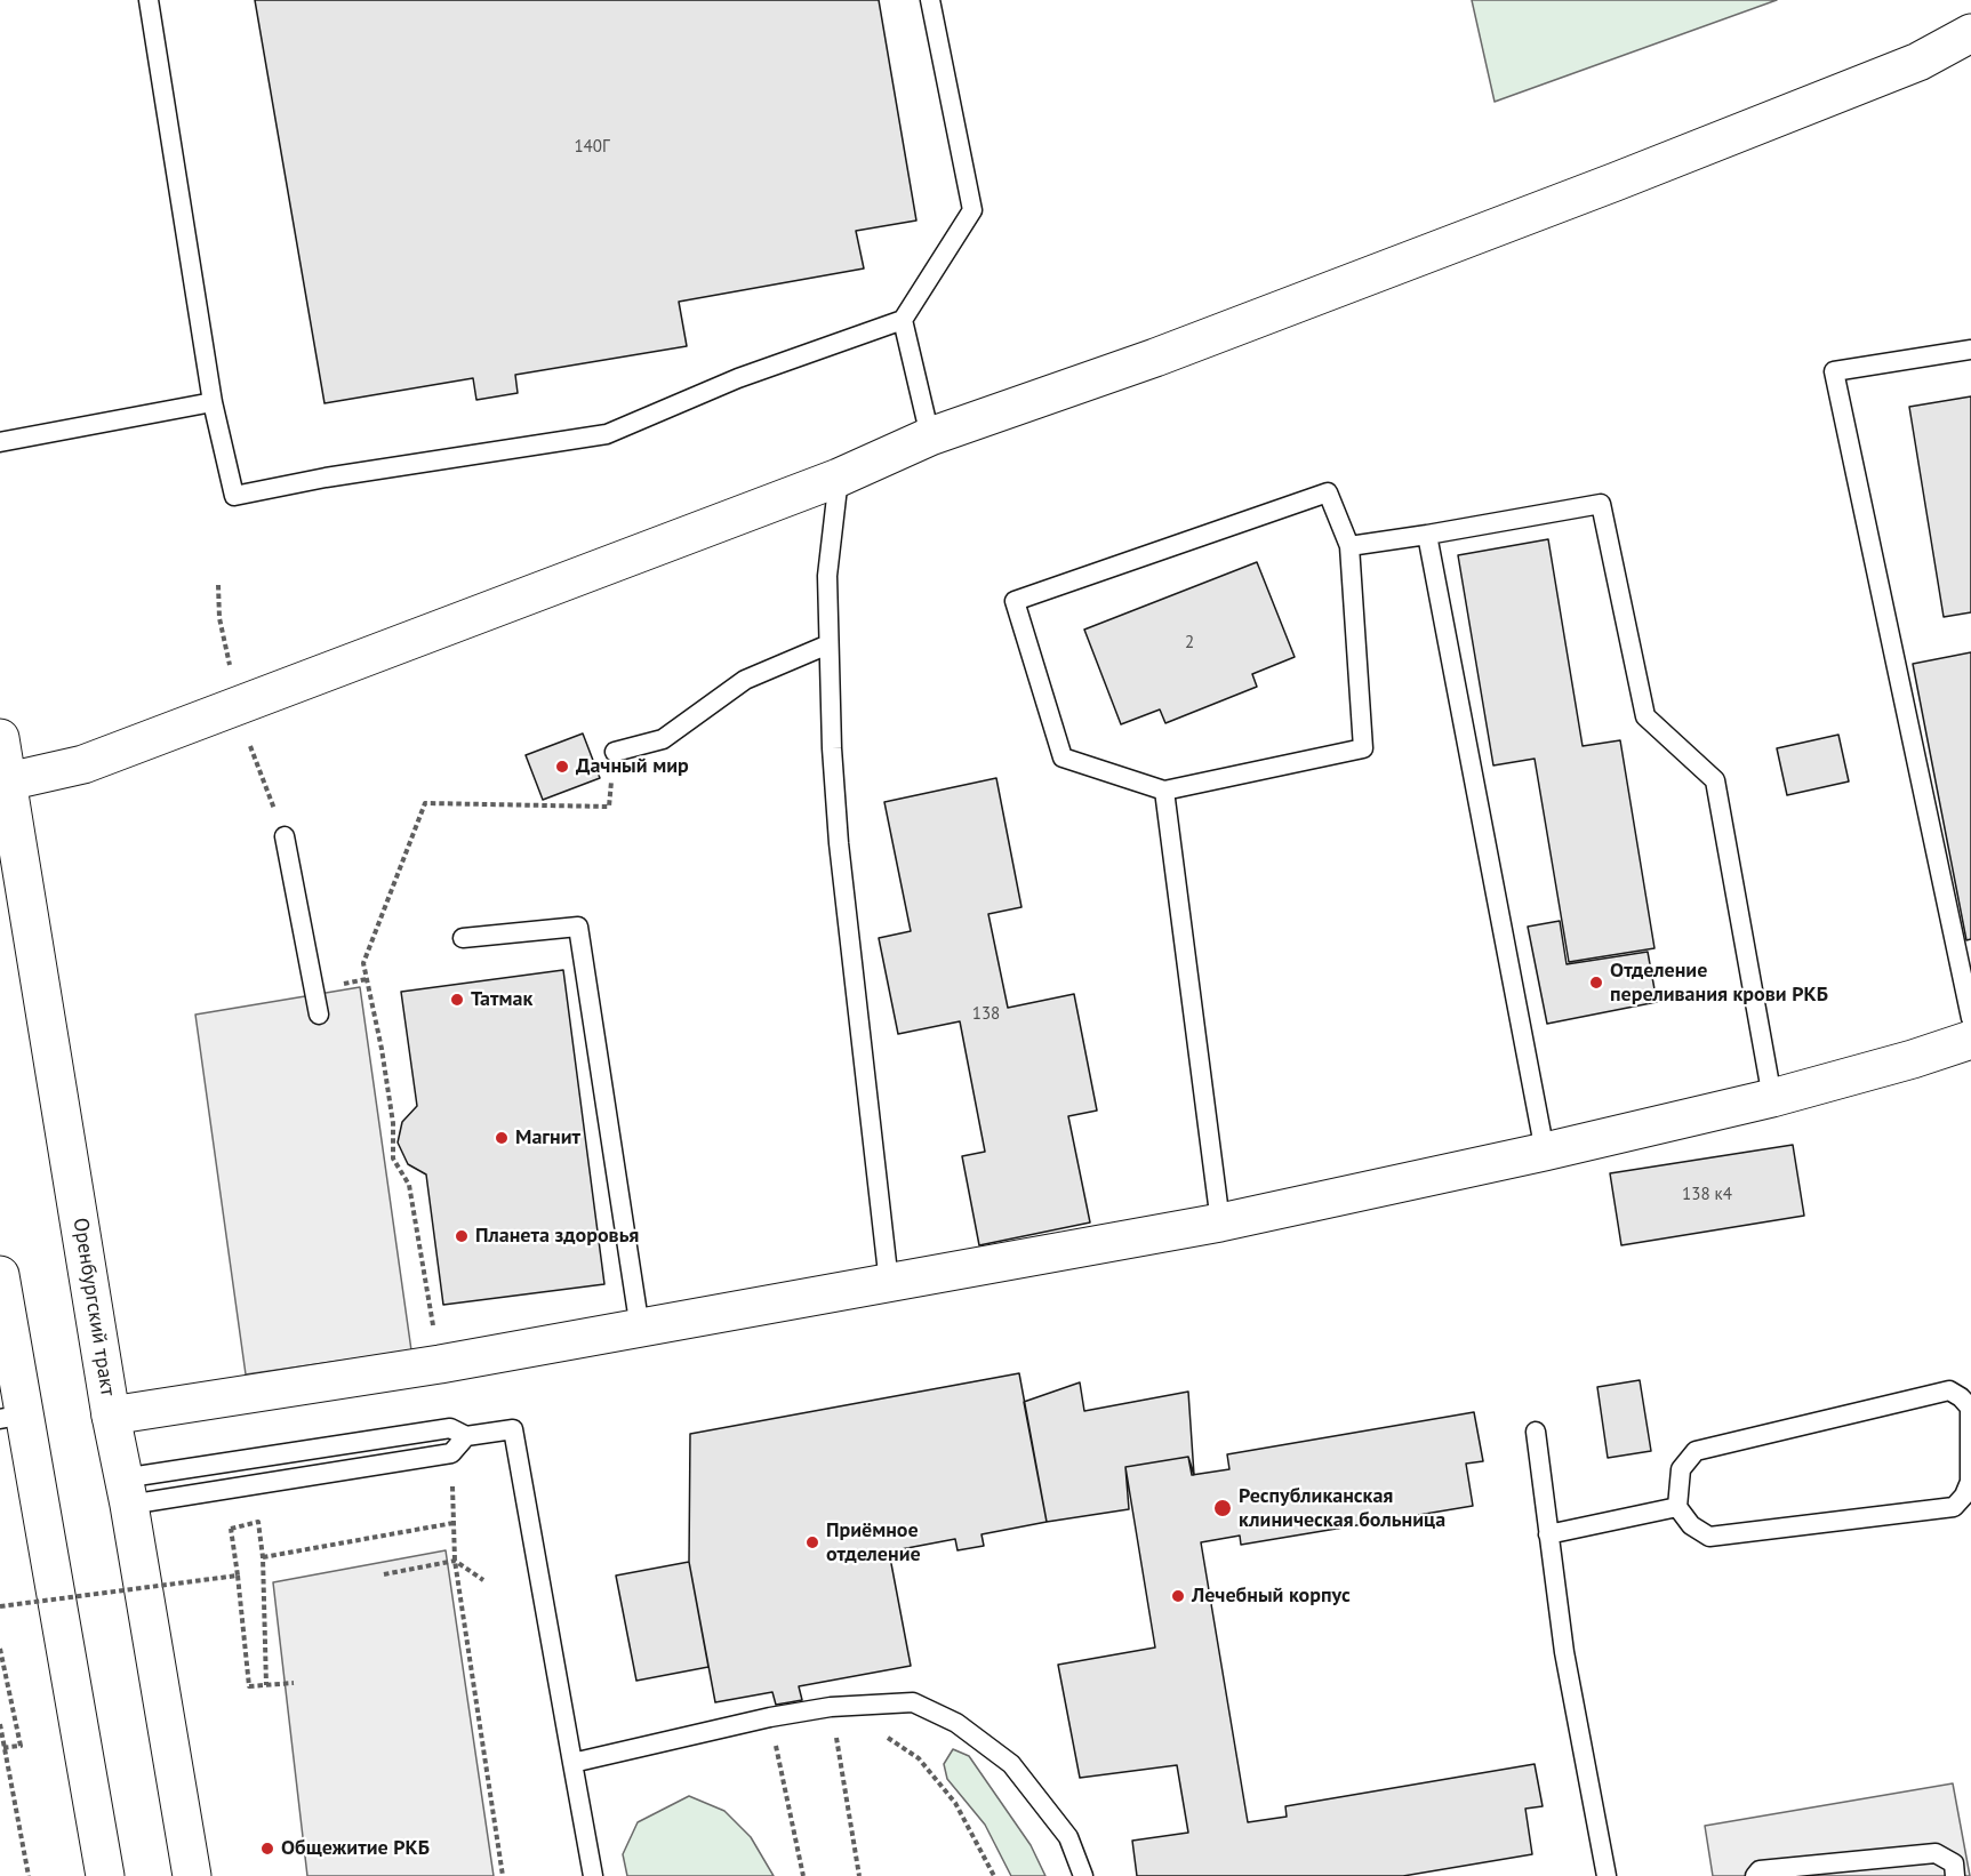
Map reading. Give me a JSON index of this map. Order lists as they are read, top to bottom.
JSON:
{
  "streets": {
    "street": ["Оренбургский тракт"]
  },
  "places": [
    "Дачный мир",
    "Отделение переливания крови РКБ",
    "Татмак",
    "Магнит",
    "Планета здоровья",
    "Республиканская клиническая больница",
    "Приёмное отделение",
    "Лечебный корпус",
    "Общежитие РКБ"
  ],
  "house_numbers": [
    "140Г",
    "2",
    "138",
    "138 к4"
  ]
}
